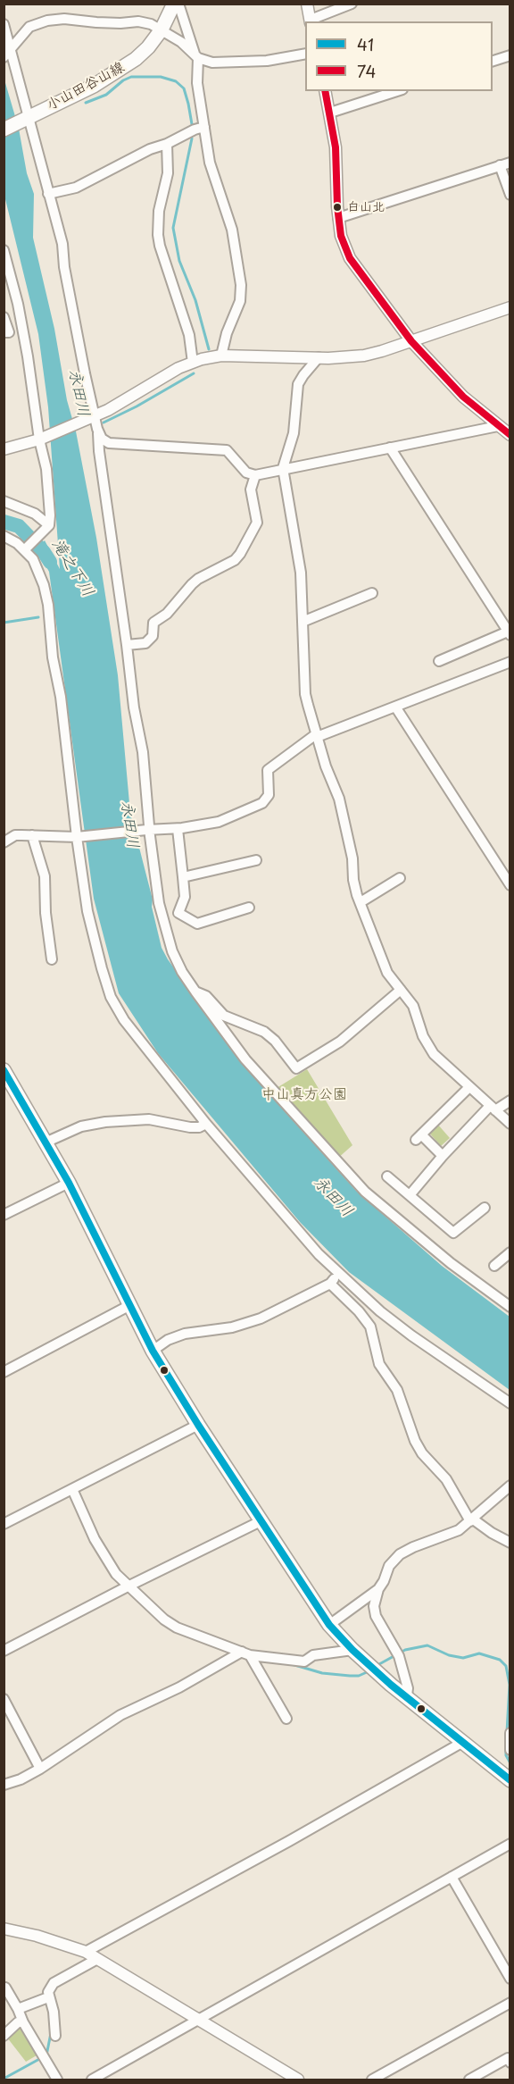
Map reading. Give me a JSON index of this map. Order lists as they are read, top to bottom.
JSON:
{
  "streets": {
    "main road": ["小山田谷山線"]
  },
  "water": ["永田川", "滝之下川"],
  "parks": ["中山真方公園"],
  "places": ["白山北"],
  "lines": ["transit line 74", "transit line 41"],
  "legend": ["41", "74"]
}
